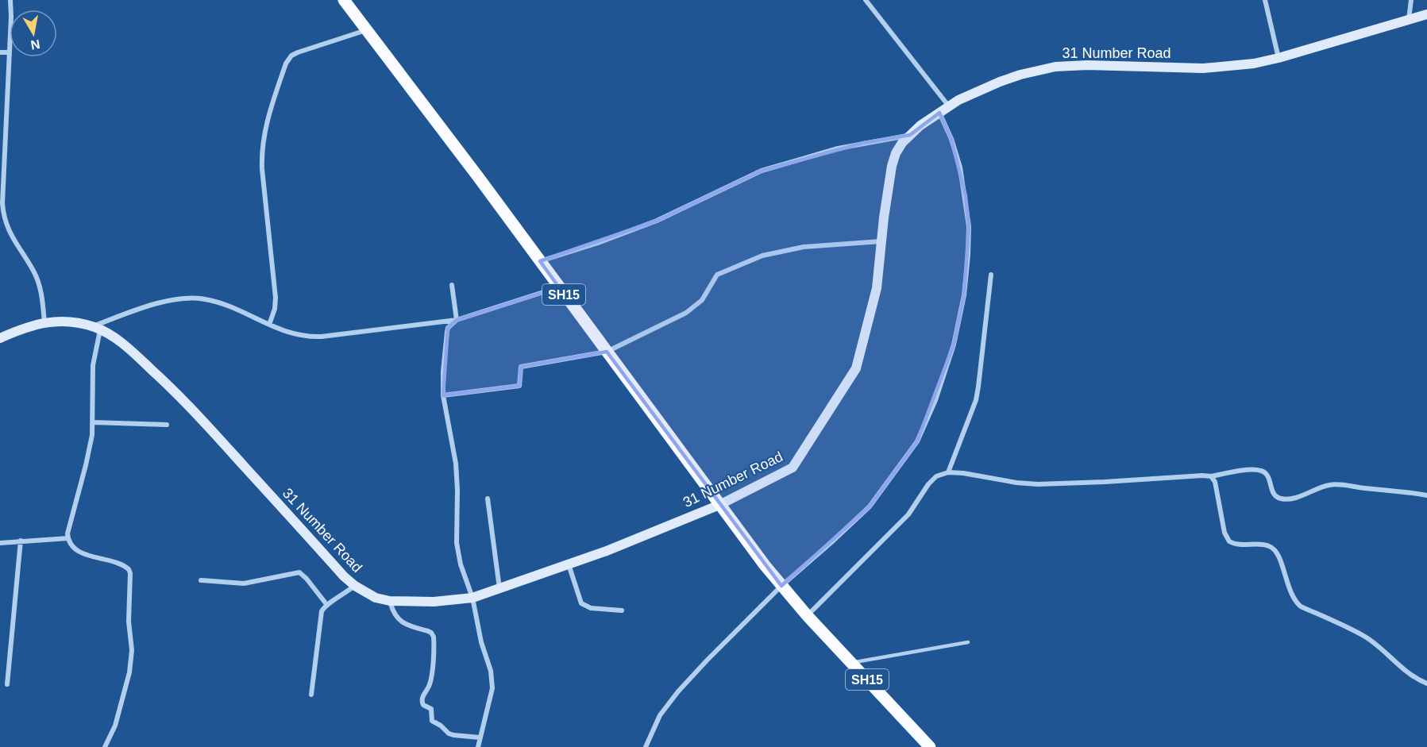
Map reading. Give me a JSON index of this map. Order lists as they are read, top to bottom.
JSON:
{
  "streets": {
    "main road": ["31 Number Road", "SH15"]
  },
  "crossings": [
    ["31 Number Road", "SH15"]
  ],
  "north": "bottom"
}
